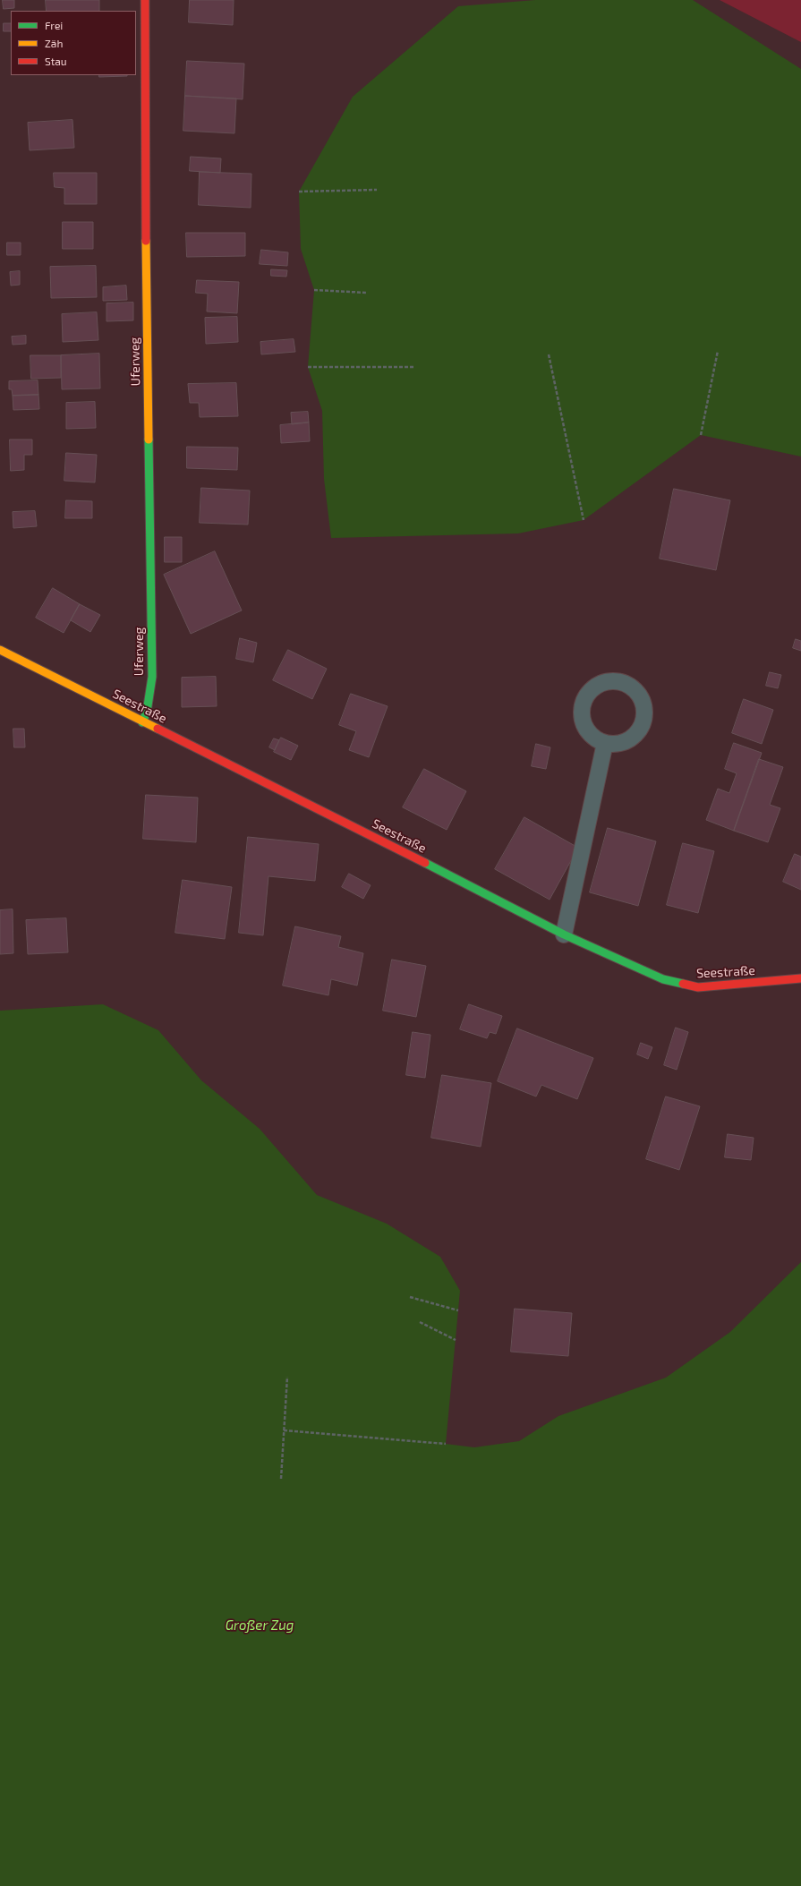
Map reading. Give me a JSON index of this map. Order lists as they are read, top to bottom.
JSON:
{
  "streets": {
    "street": ["Uferweg", "Seestraße"]
  },
  "crossings": [
    ["Uferweg", "Seestraße"]
  ],
  "water": ["Großer Zug"],
  "legend": ["Frei", "Zäh", "Stau"]
}
